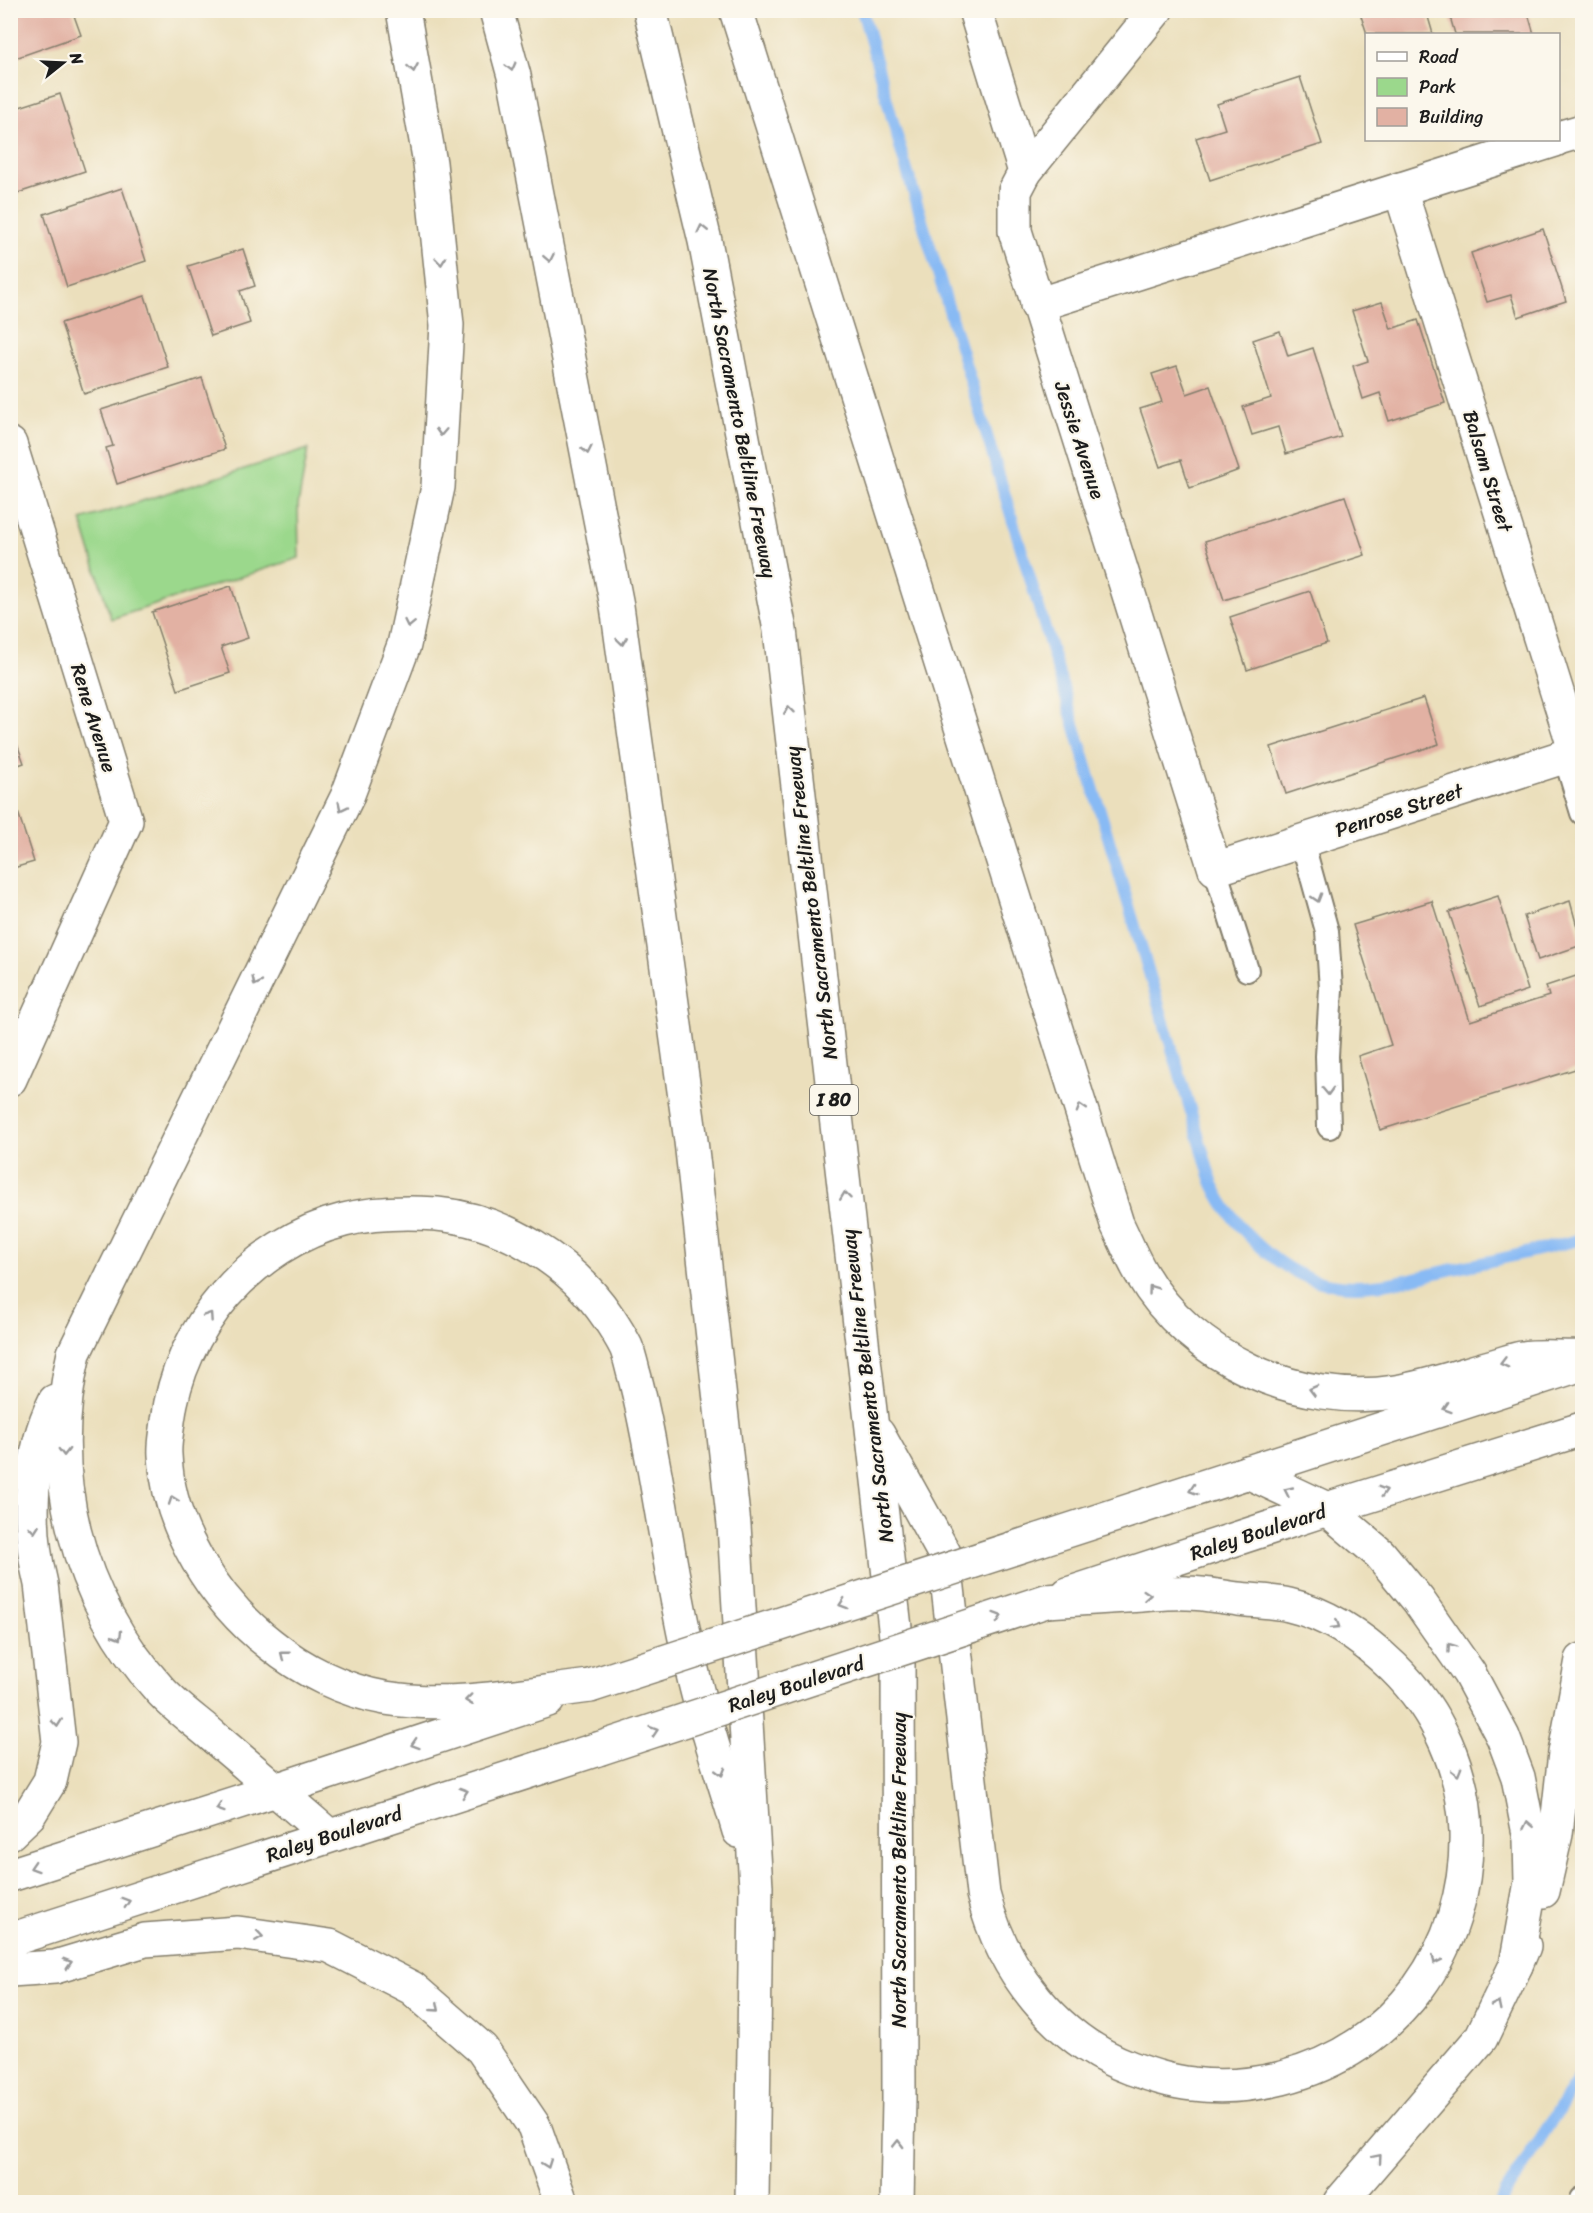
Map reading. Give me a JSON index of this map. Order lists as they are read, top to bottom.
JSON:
{
  "streets": {
    "main road": [
      "North Sacramento Beltline Freeway",
      "Jessie Avenue",
      "Balsam Street",
      "Rene Avenue",
      "Penrose Street",
      "I 80",
      "Raley Boulevard"
    ]
  },
  "crossings": [
    ["Jessie Avenue", "Penrose Street"],
    ["Balsam Street", "Penrose Street"]
  ],
  "legend": ["Road", "Park", "Building"],
  "north": "right"
}
